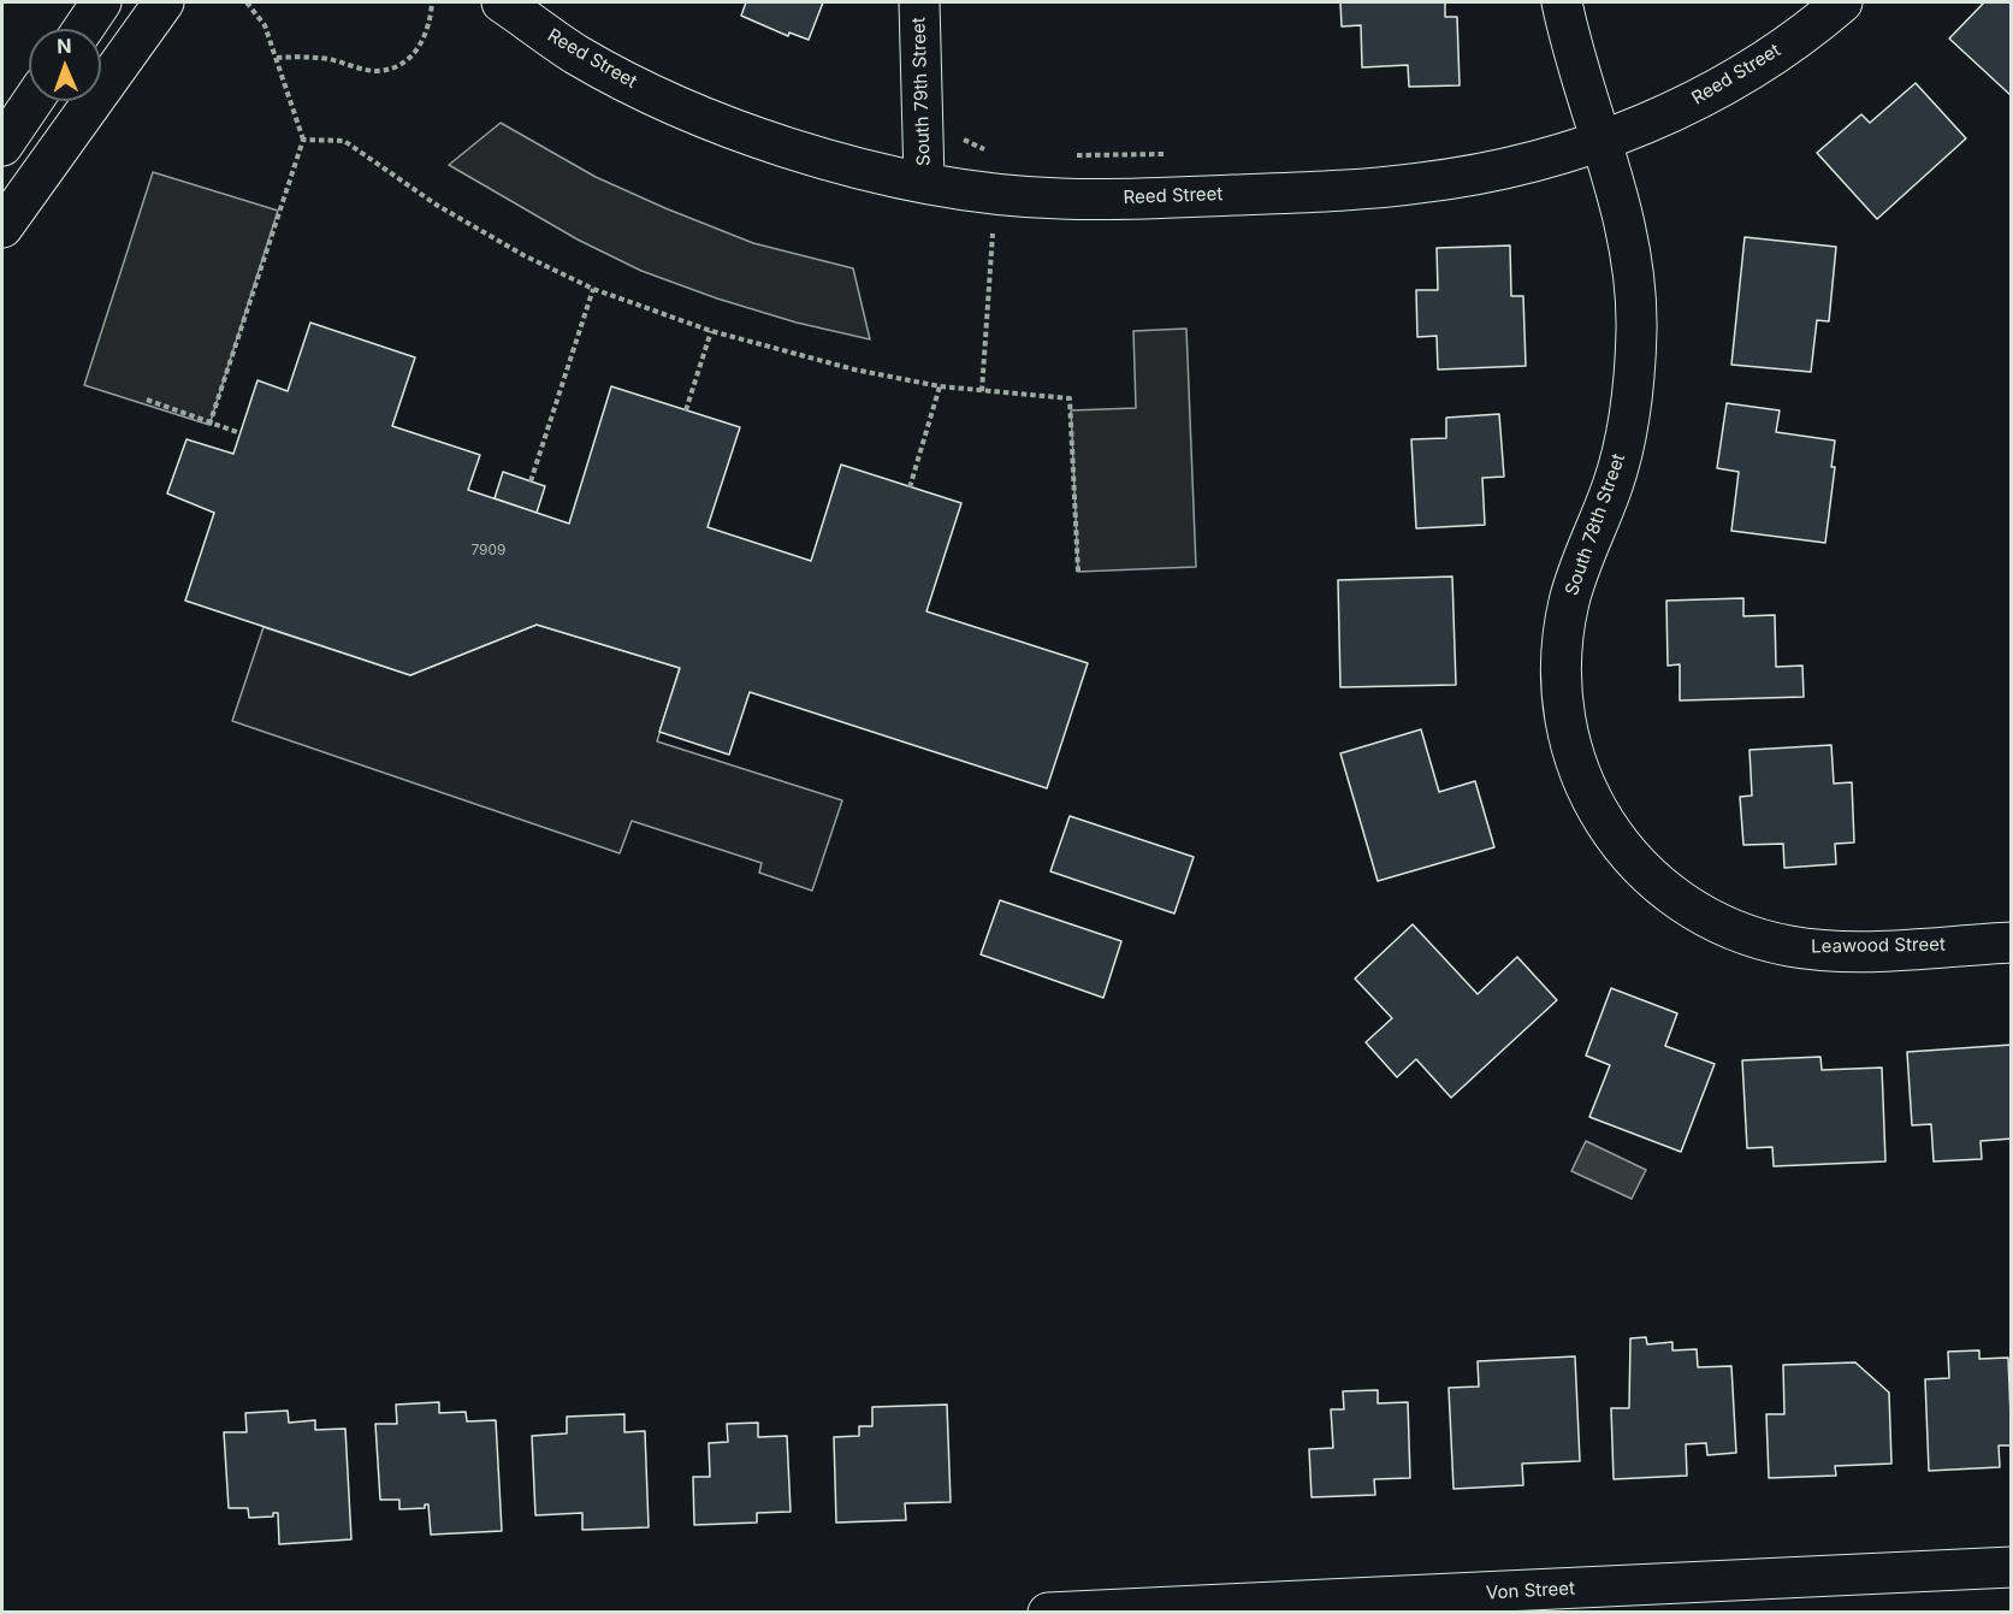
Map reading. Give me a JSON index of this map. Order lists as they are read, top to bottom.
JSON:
{
  "streets": {
    "street": [
      "Reed Street",
      "South 79th Street",
      "South 78th Street",
      "Leawood Street",
      "Von Street"
    ]
  },
  "crossings": [
    ["Reed Street", "South 79th Street"],
    ["Reed Street", "South 78th Street"],
    ["South 78th Street", "Leawood Street"]
  ],
  "house_numbers": ["7909"],
  "north": "top"
}
